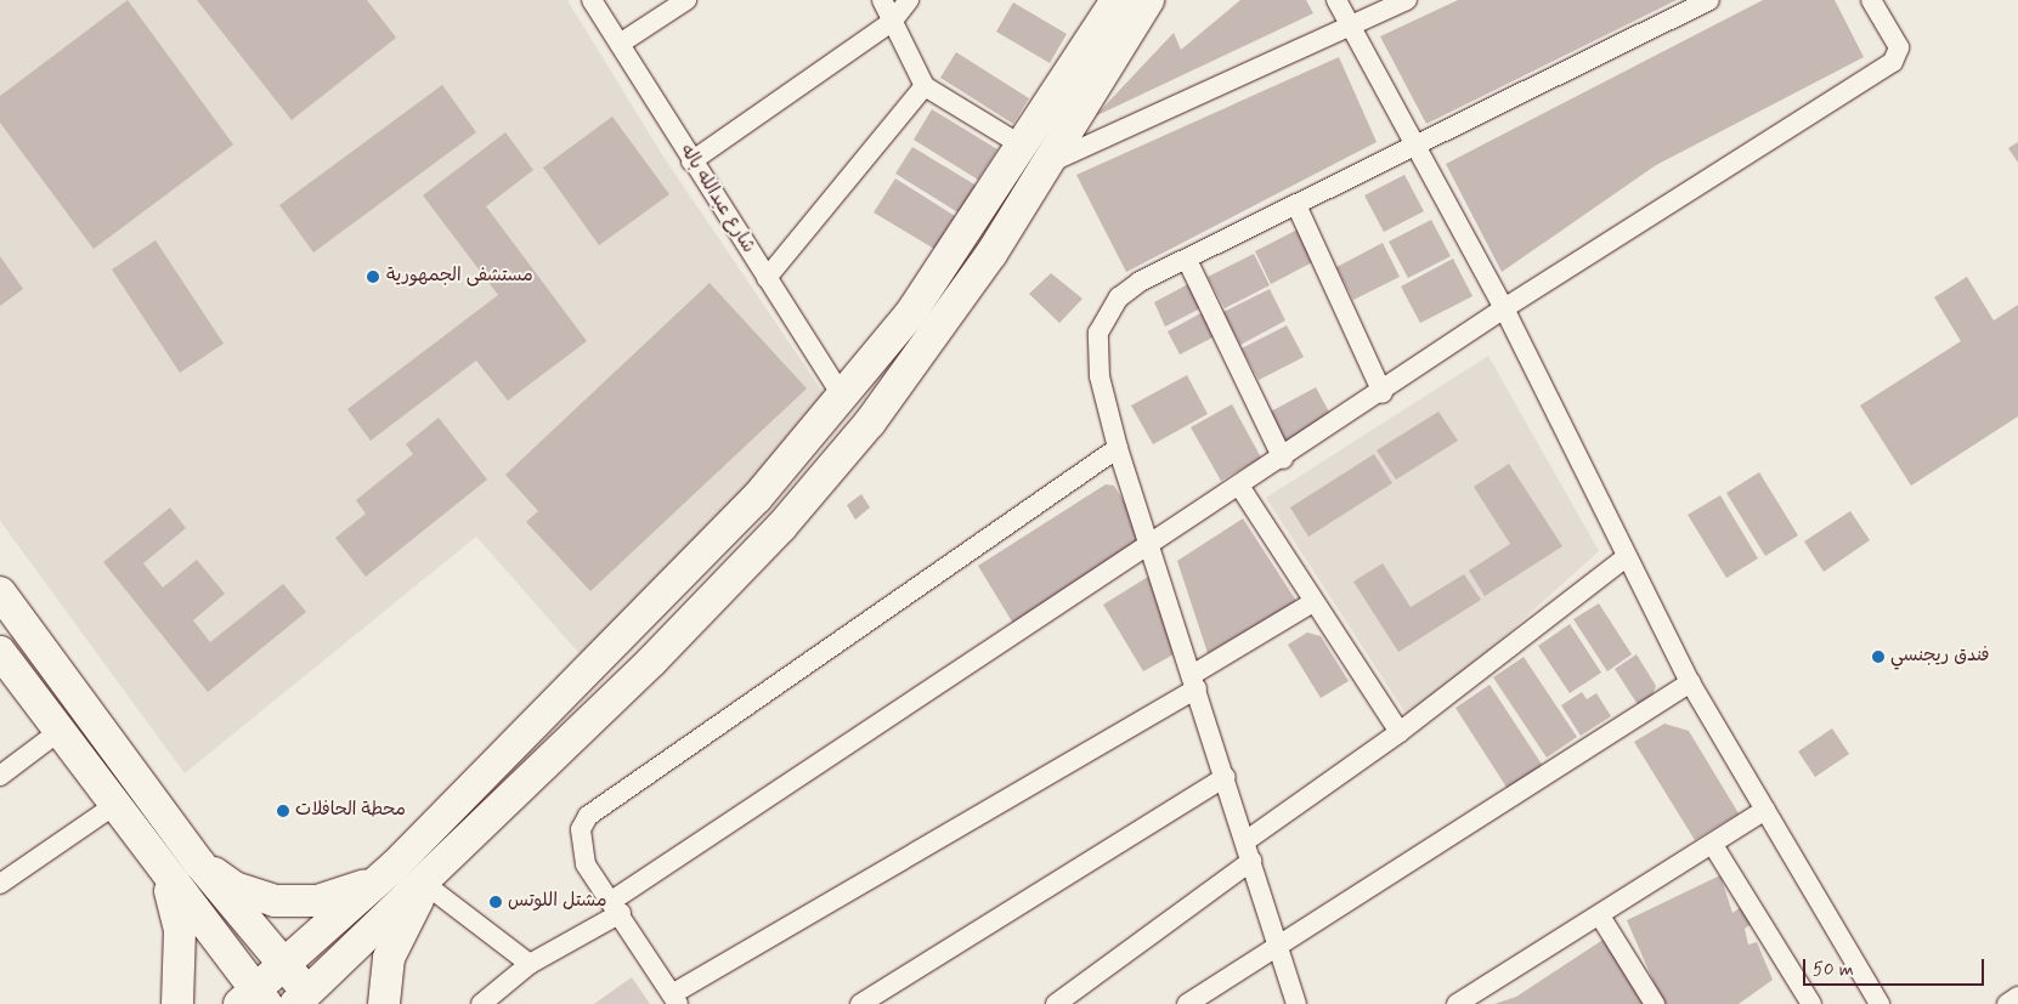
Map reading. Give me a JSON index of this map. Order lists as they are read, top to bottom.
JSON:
{
  "streets": {
    "street": ["شارع عبدالله باله"]
  },
  "places": [
    "مستشفى الجمهورية",
    "فندق ريجنسي",
    "محطة الحافلات",
    "مشتل اللوتس"
  ],
  "scale_bar": "50 m"
}
